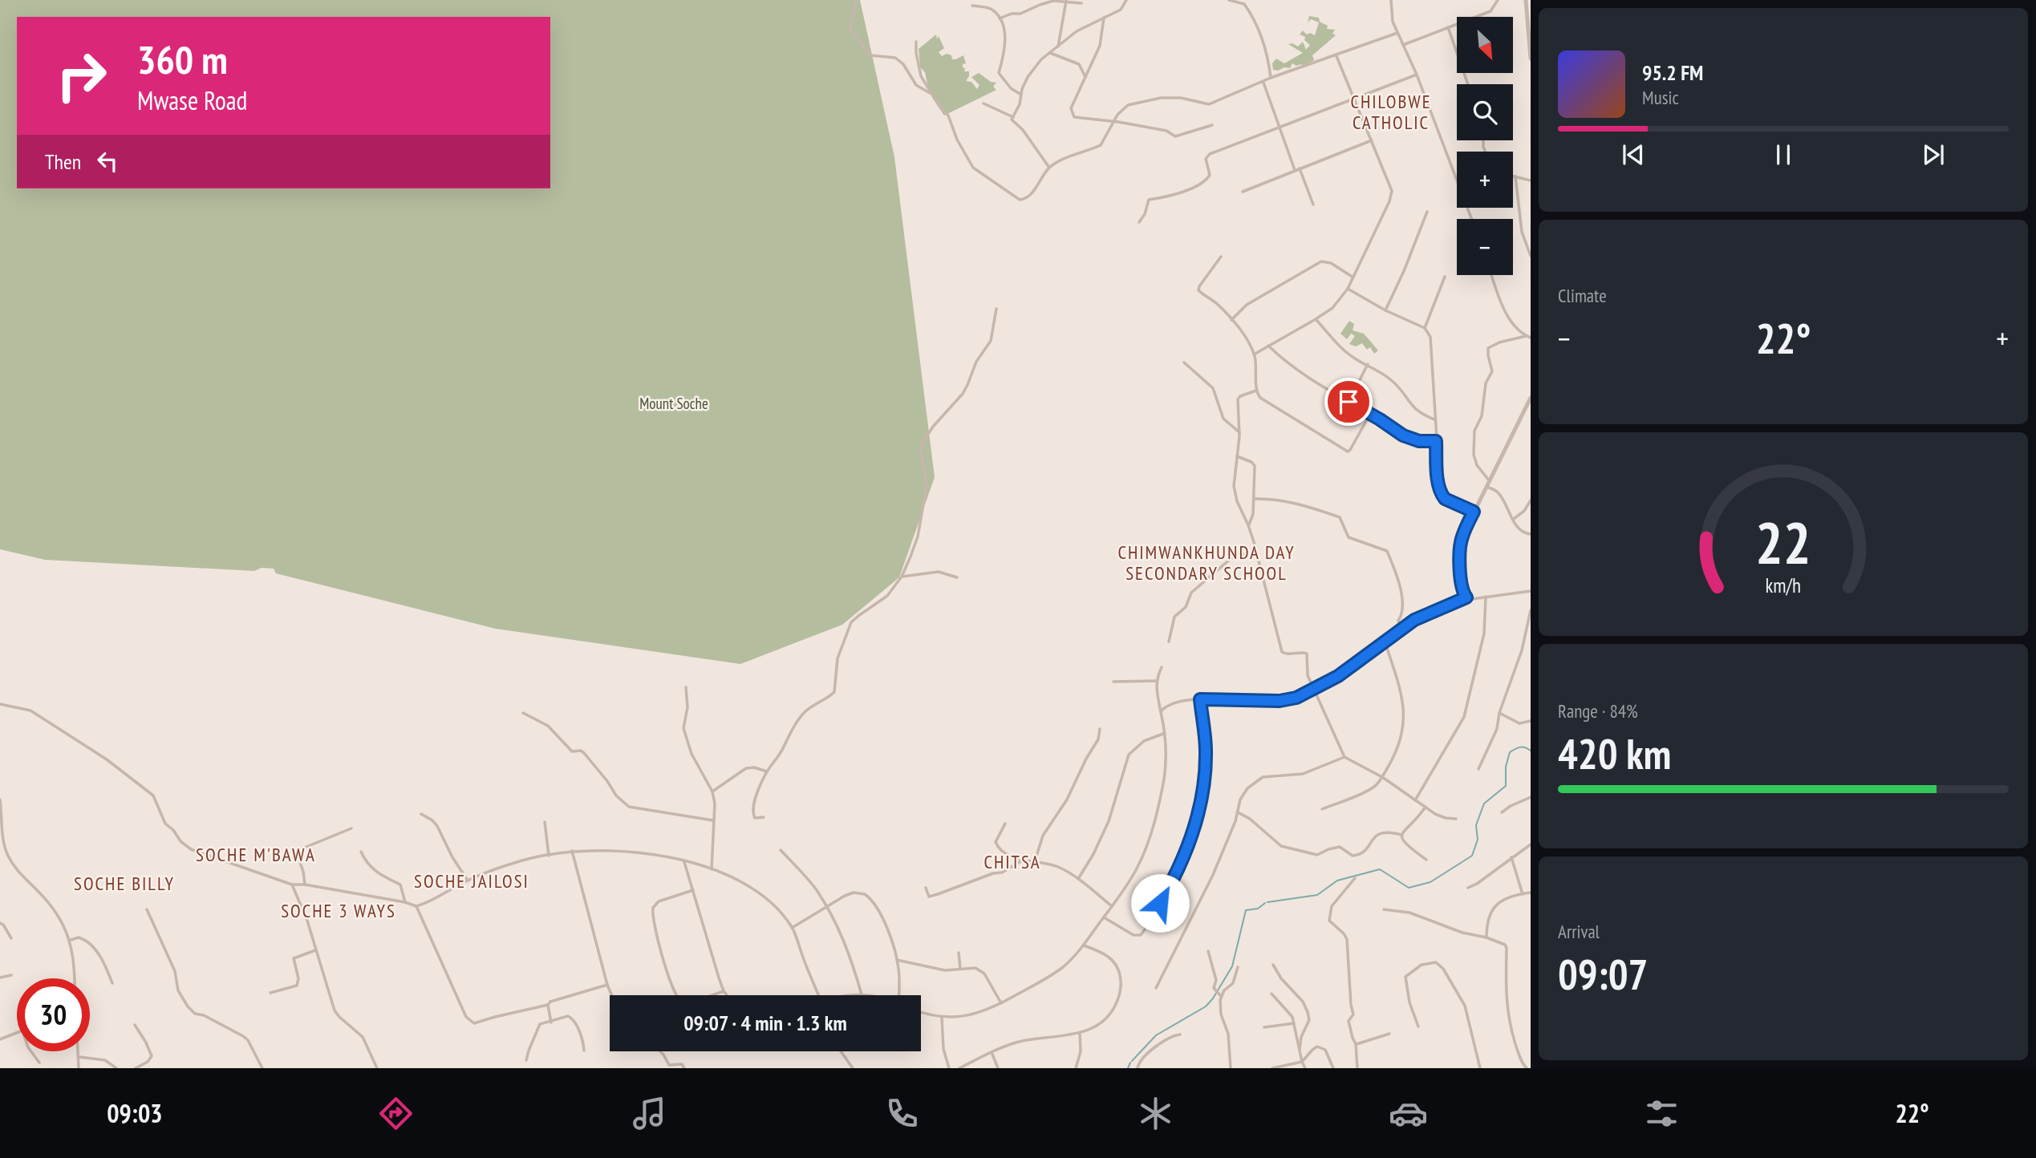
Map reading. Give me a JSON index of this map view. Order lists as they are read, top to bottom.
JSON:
{
  "districts": [
    "CHILOBWE CATHOLIC",
    "CHIMWANKHUNDA DAY SECONDARY SCHOOL",
    "SOCHE M'BAWA",
    "CHITSA",
    "SOCHE JAILOSI",
    "SOCHE BILLY",
    "SOCHE 3 WAYS"
  ],
  "parks": ["Mount Soche"],
  "north": "bottom right",
  "page": {
    "map_buttons": ["+", "−"],
    "turn": ["360 m", "Mwase Road"],
    "song": ["95.2 FM", "Music"],
    "then": "Then",
    "tile": [
      "Climate",
      ["Range · 84%", "420 km"],
      ["Arrival", "09:07"]
    ],
    "heat": ["−", "22°", "+"],
    "limit": "30",
    "trip": "09:07 · 4 min · 1.3 km",
    "tabs": ["09:03", "22°"],
    "gauge": ["22", "km/h"]
  }
}
